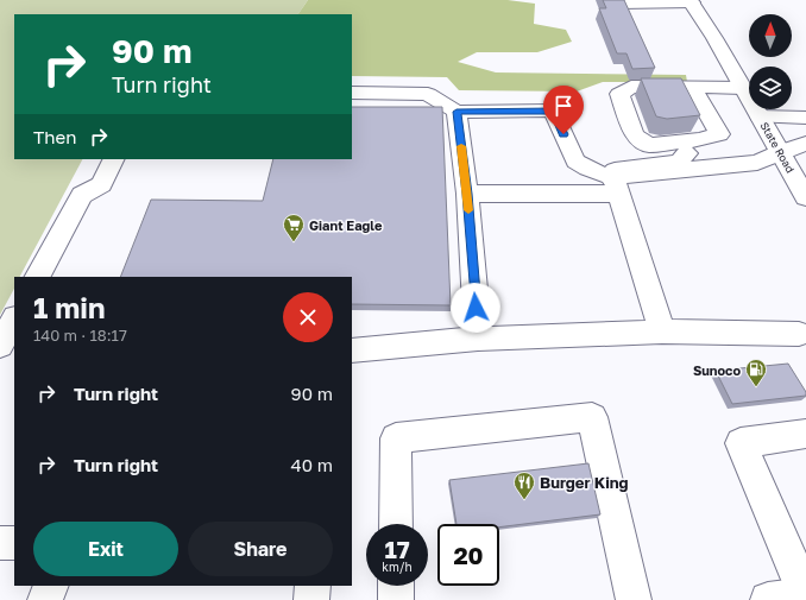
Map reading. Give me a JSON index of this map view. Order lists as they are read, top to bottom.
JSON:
{
  "streets": {
    "main road": ["State Road"]
  },
  "places": {
    "supermarket": ["Giant Eagle"],
    "fuel station": ["Sunoco"],
    "restaurant": ["Burger King"]
  },
  "north": "top",
  "page": {
    "turn": ["90 m", "Turn right"],
    "then": "Then",
    "heading": ["1 min", "140 m · 18:17"],
    "list": [
      {
        "name": "Turn right",
        "value": "90 m"
      },
      {
        "name": "Turn right",
        "value": "40 m"
      }
    ],
    "buttons": ["Exit", "Share"],
    "speed": "17 km/h",
    "limit": "20"
  }
}
